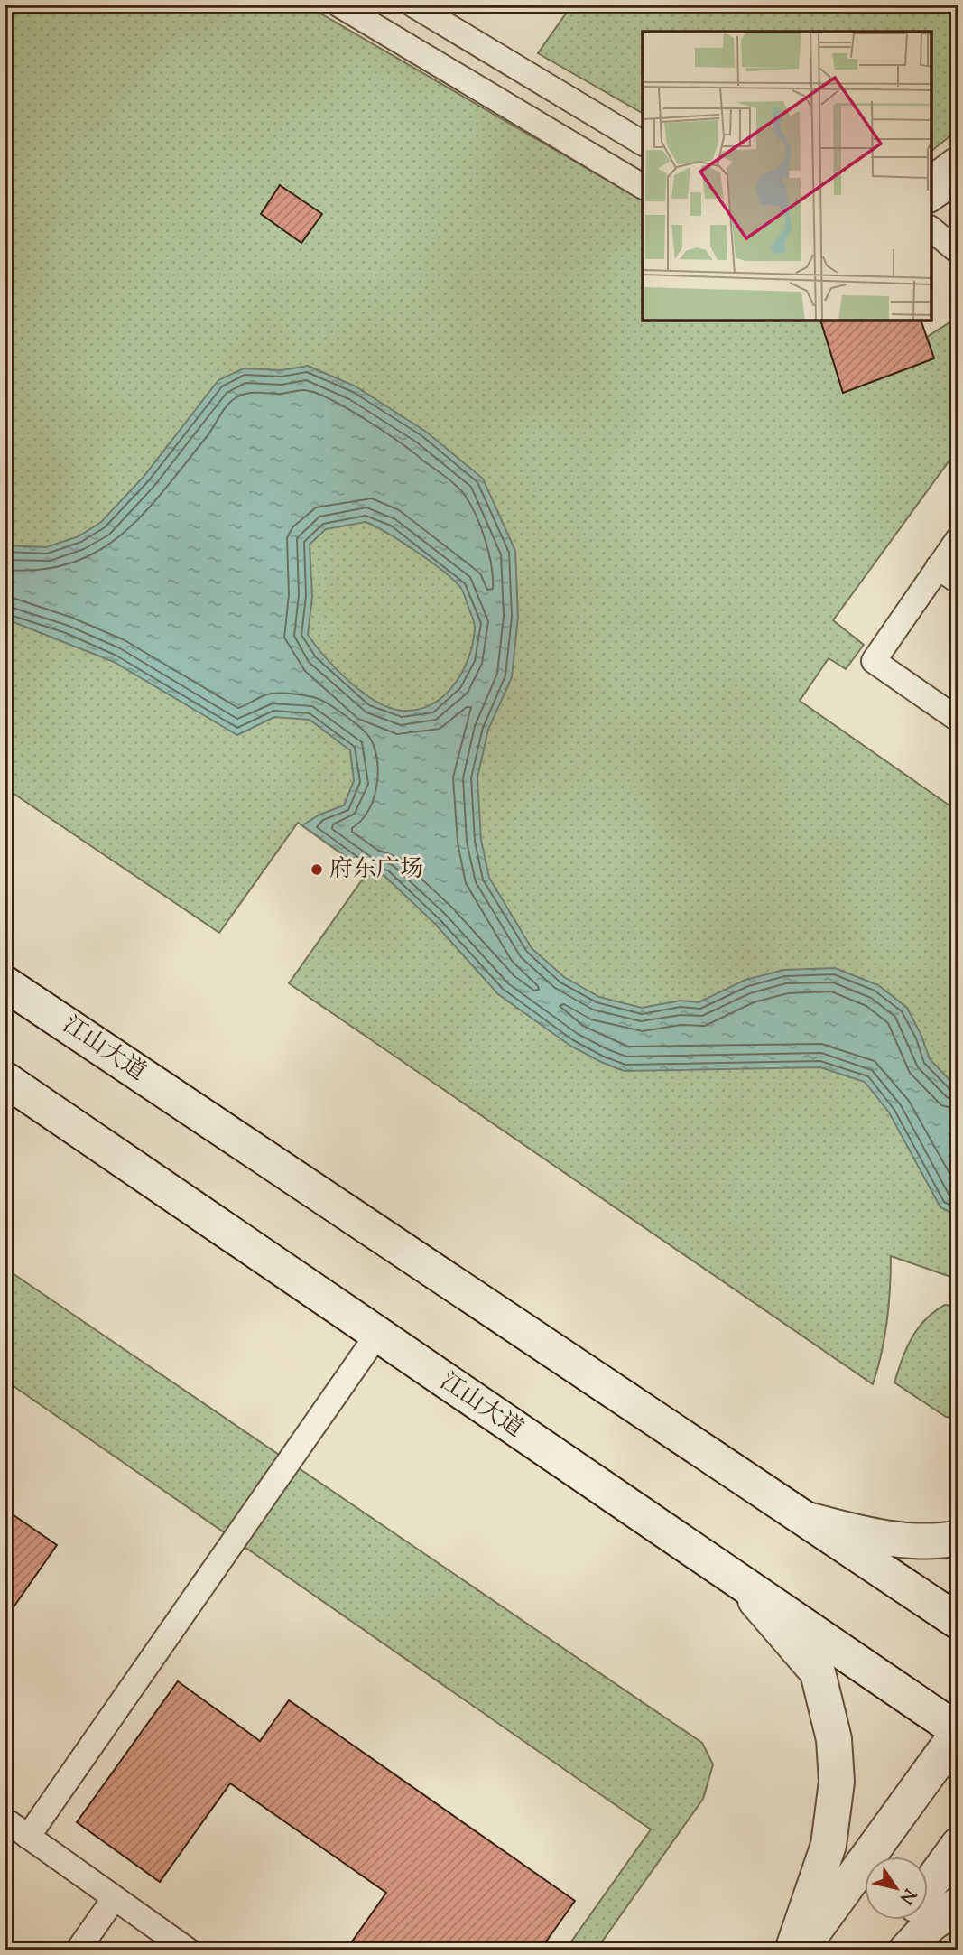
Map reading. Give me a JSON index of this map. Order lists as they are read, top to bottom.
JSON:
{
  "streets": {
    "main road": ["江山大道"]
  },
  "places": ["府东广场"],
  "north": "bottom right"
}
